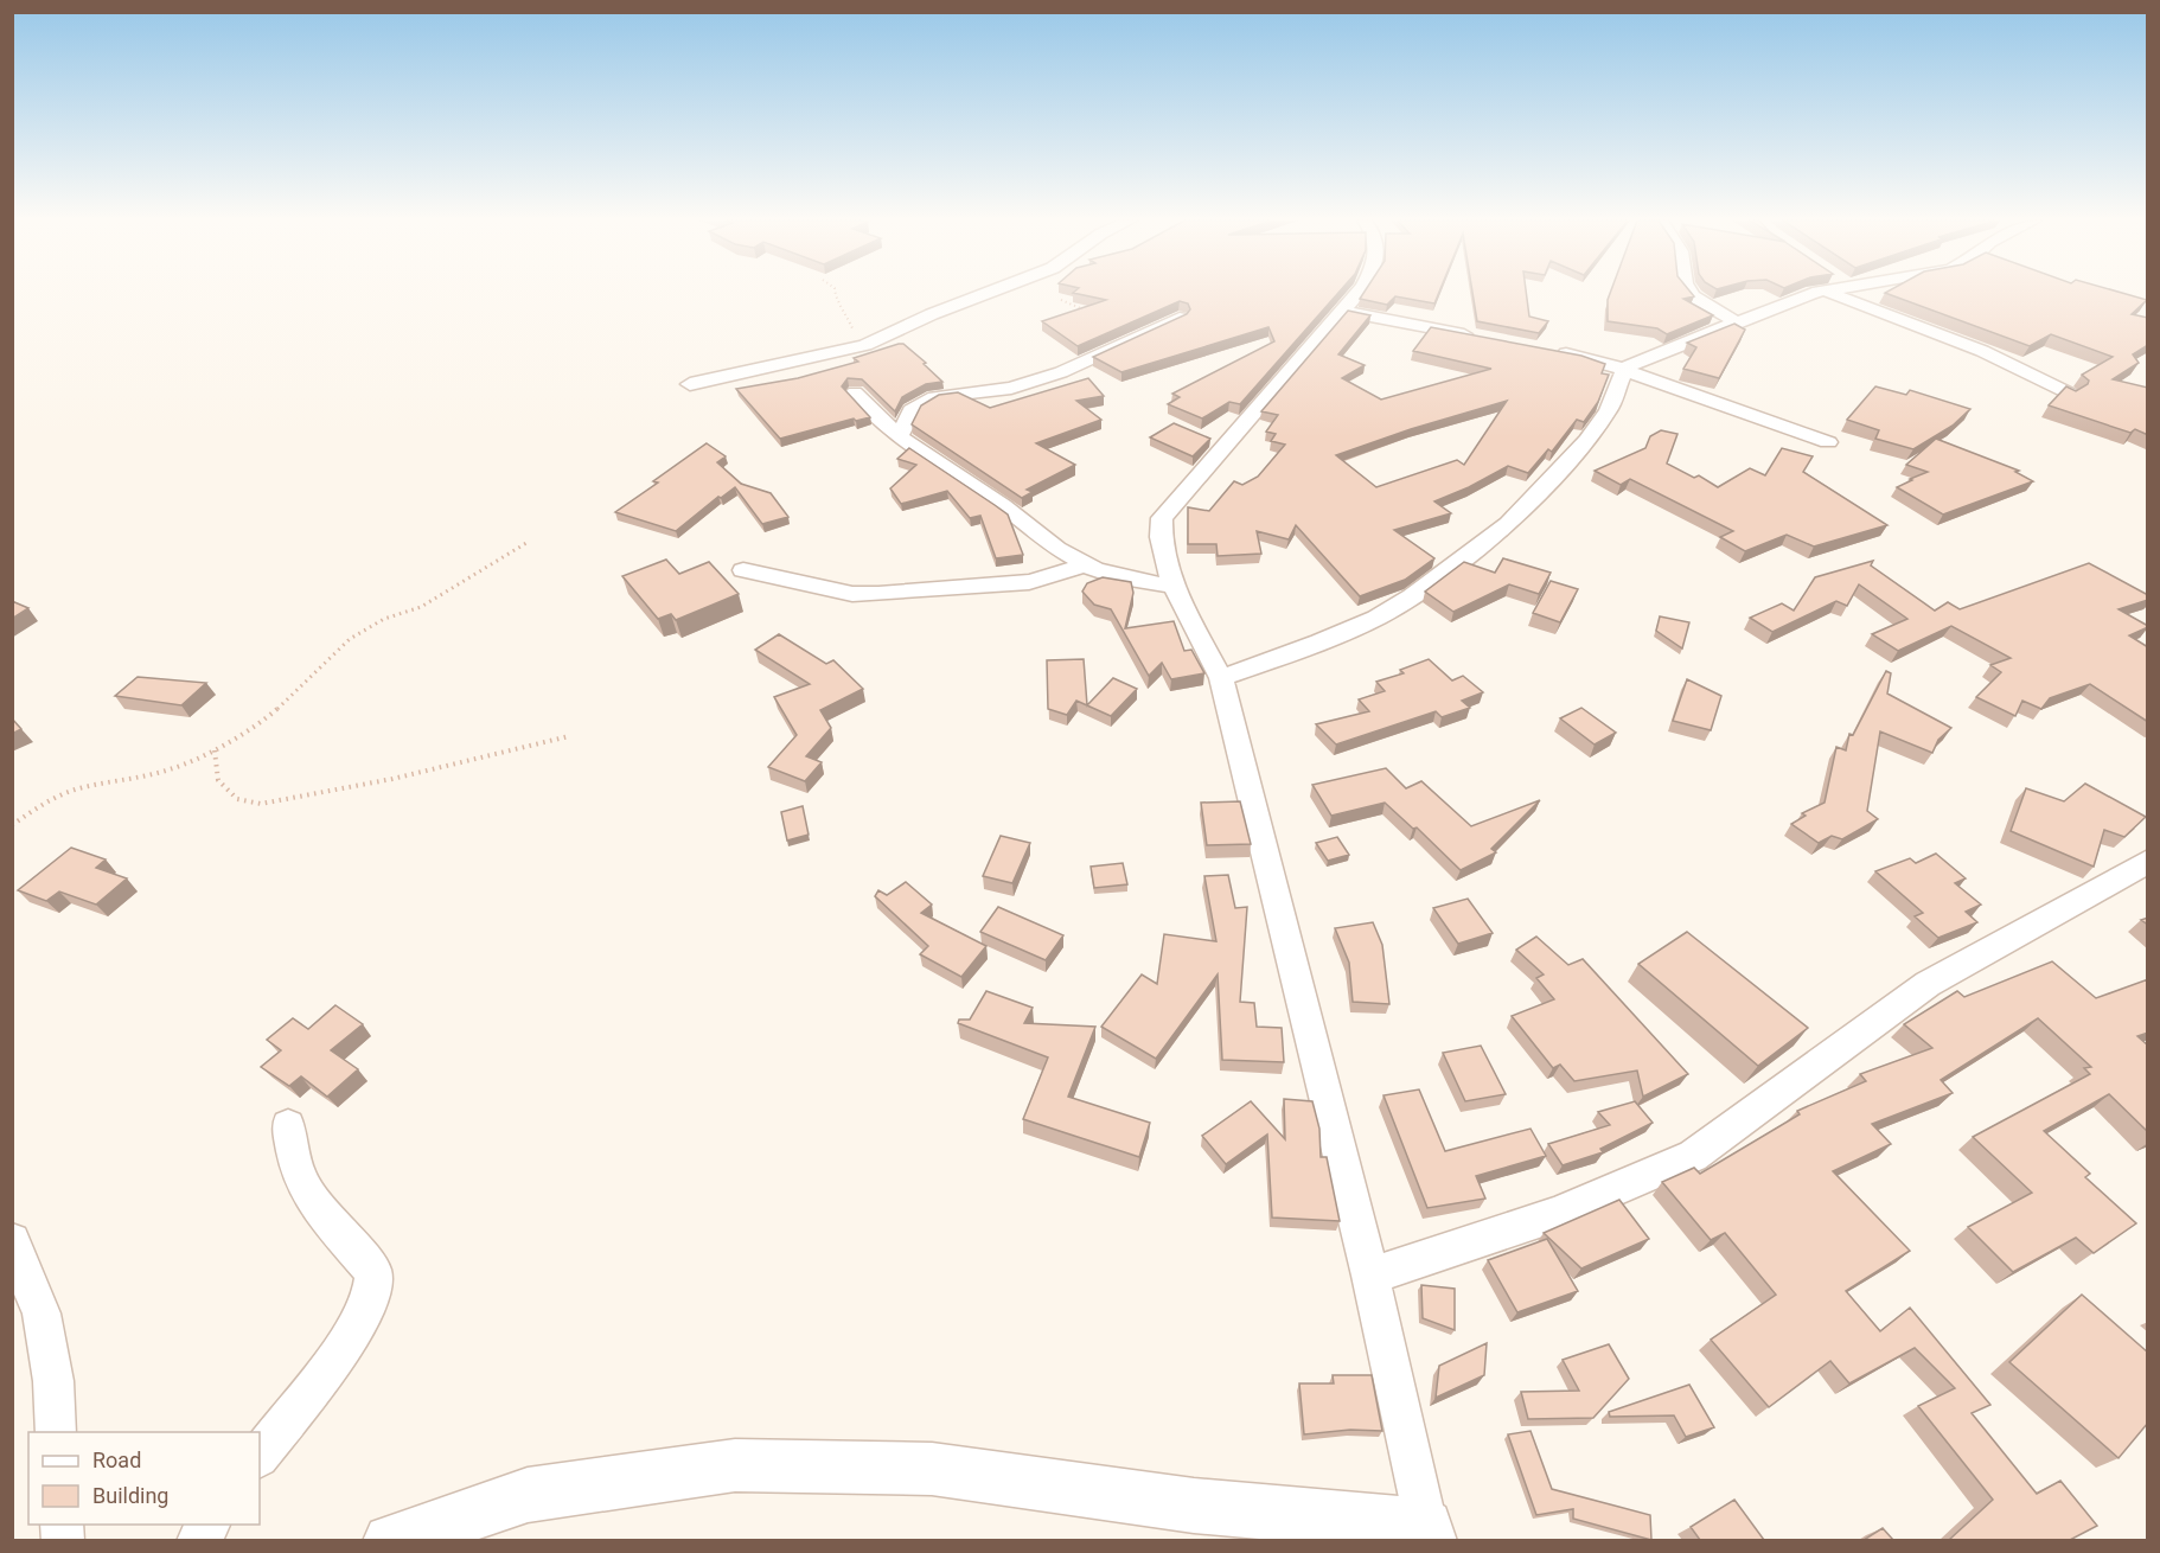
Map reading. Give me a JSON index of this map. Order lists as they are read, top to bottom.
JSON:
{
  "legend": ["Road", "Building"]
}
